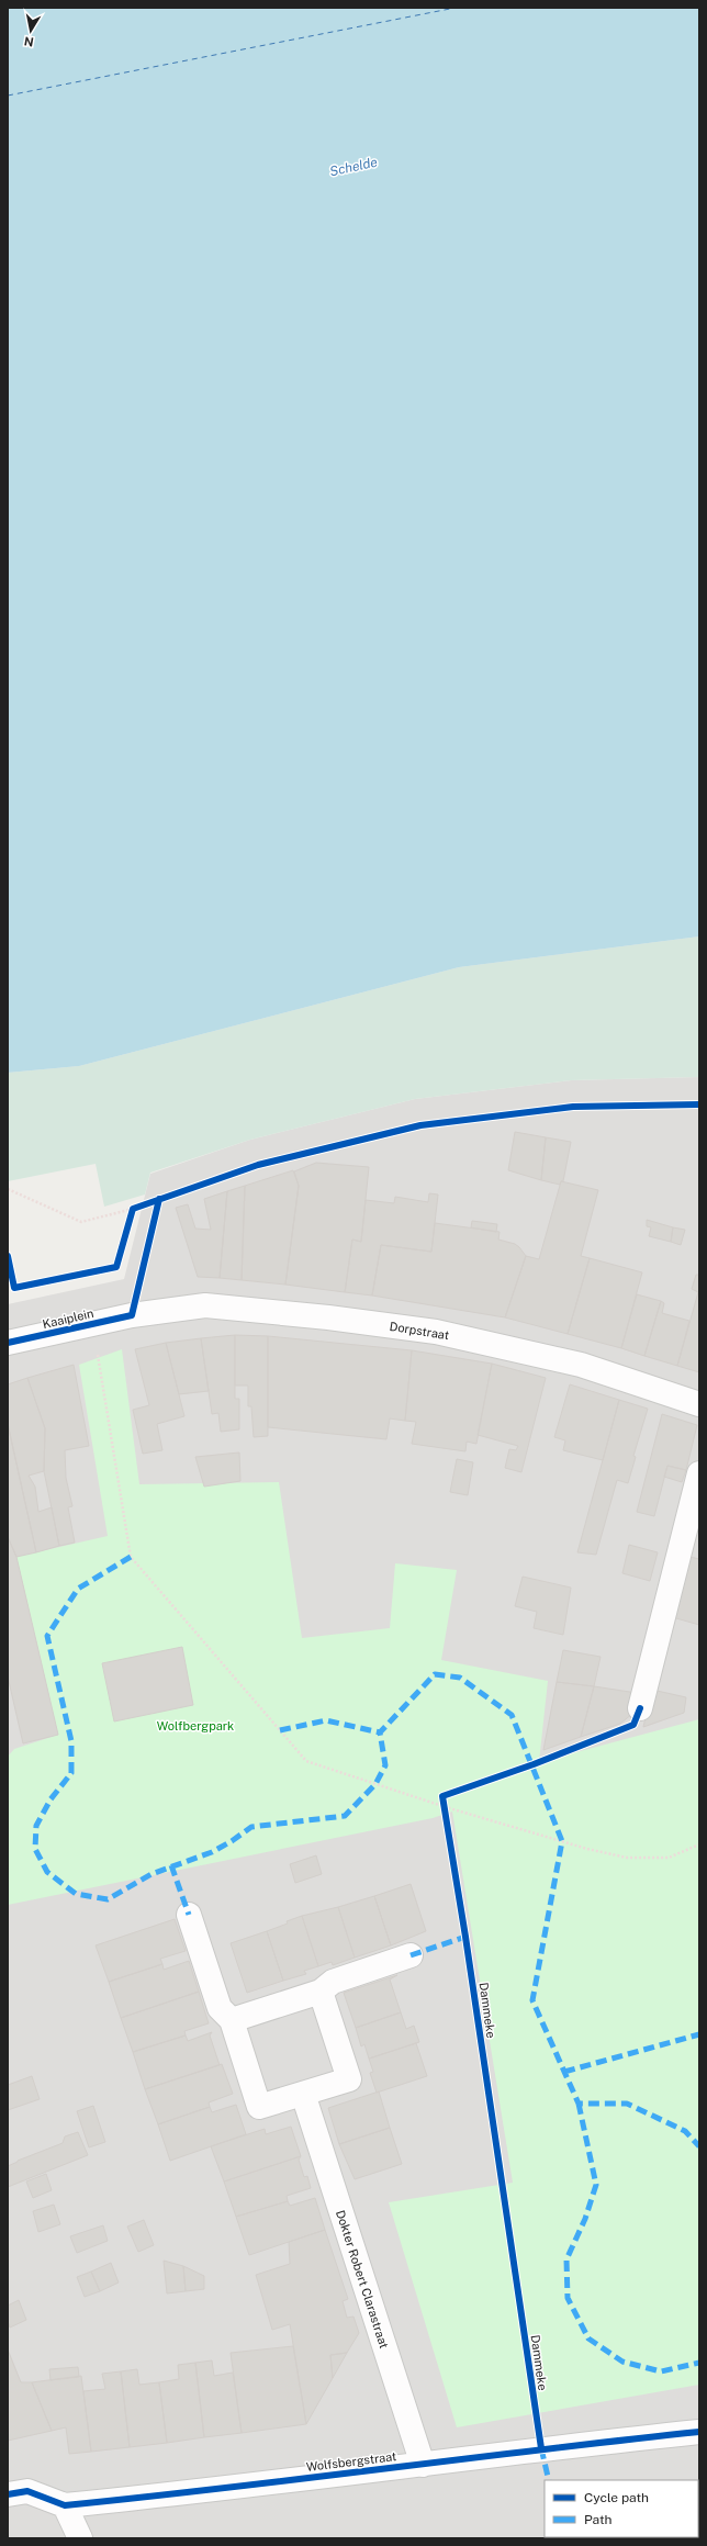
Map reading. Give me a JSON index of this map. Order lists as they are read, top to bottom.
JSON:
{
  "streets": {
    "street": [
      "Kaaiplein",
      "Dorpstraat",
      "Dokter Robert Clarastraat",
      "Wolfsbergstraat"
    ],
    "cycle path": ["Dammeke"]
  },
  "crossings": [
    ["Kaaiplein", "Dorpstraat"],
    ["Dokter Robert Clarastraat", "Wolfsbergstraat"]
  ],
  "water": ["Schelde"],
  "parks": ["Wolfbergpark"],
  "legend": ["Cycle path", "Path"],
  "north": "bottom"
}
